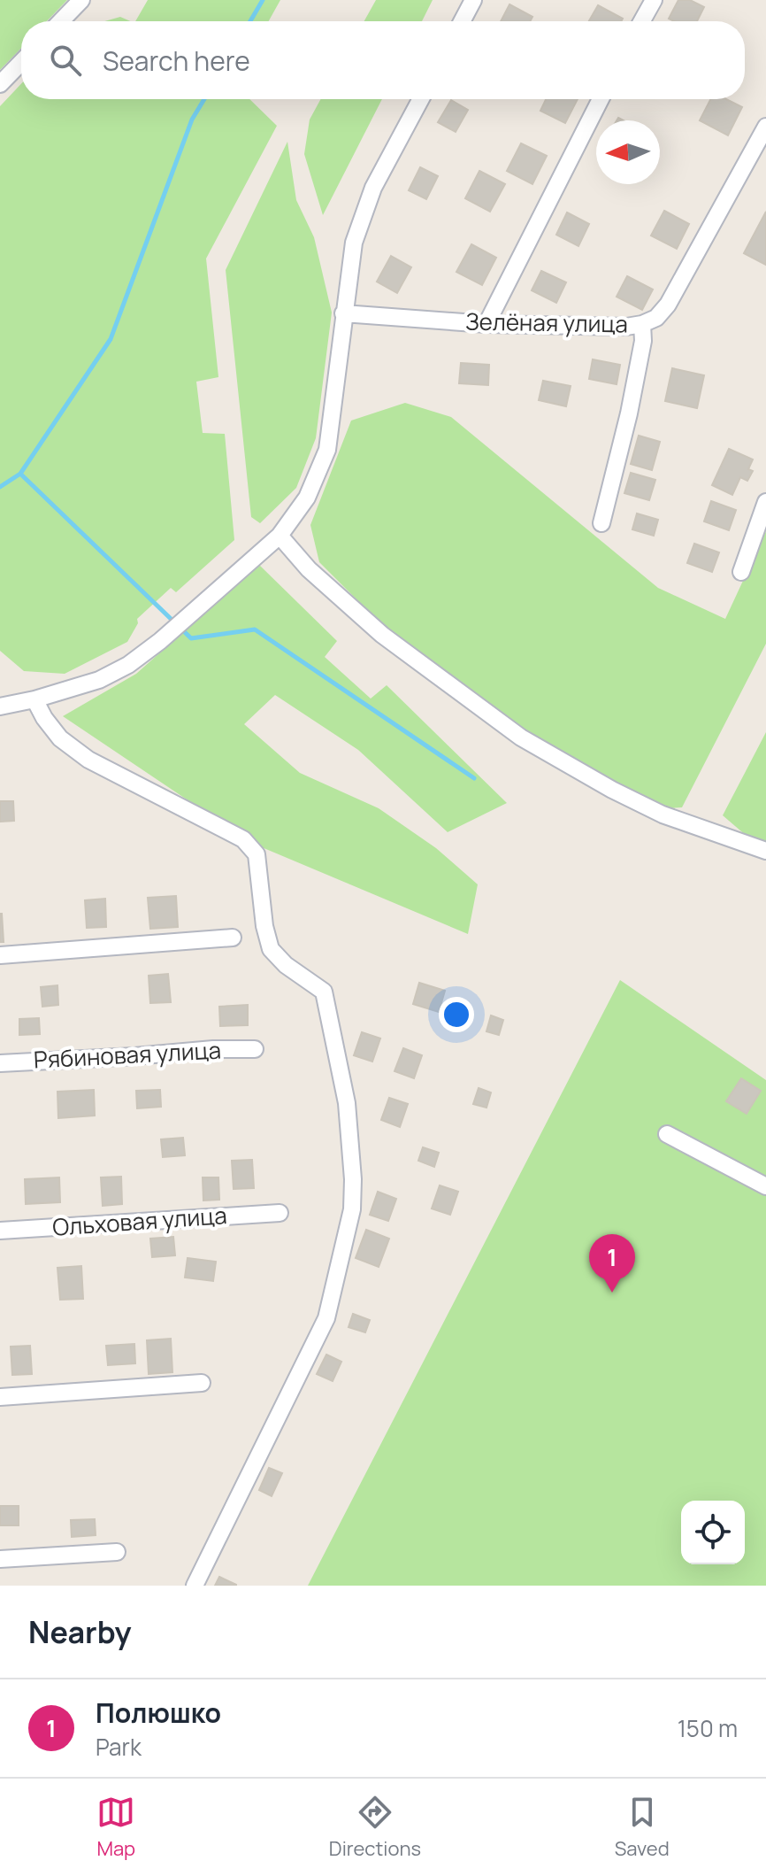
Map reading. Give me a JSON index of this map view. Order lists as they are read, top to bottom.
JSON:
{
  "streets": {
    "street": ["Зелёная улица", "Рябиновая улица", "Ольховая улица"]
  },
  "north": "left",
  "page": {
    "search": "Search here",
    "pins": "1",
    "heading": "Nearby",
    "list": [
      {
        "mark": "1",
        "name": "Полюшко",
        "note": "Park",
        "value": "150 m"
      }
    ],
    "nav": ["Map", "Directions", "Saved"]
  }
}
